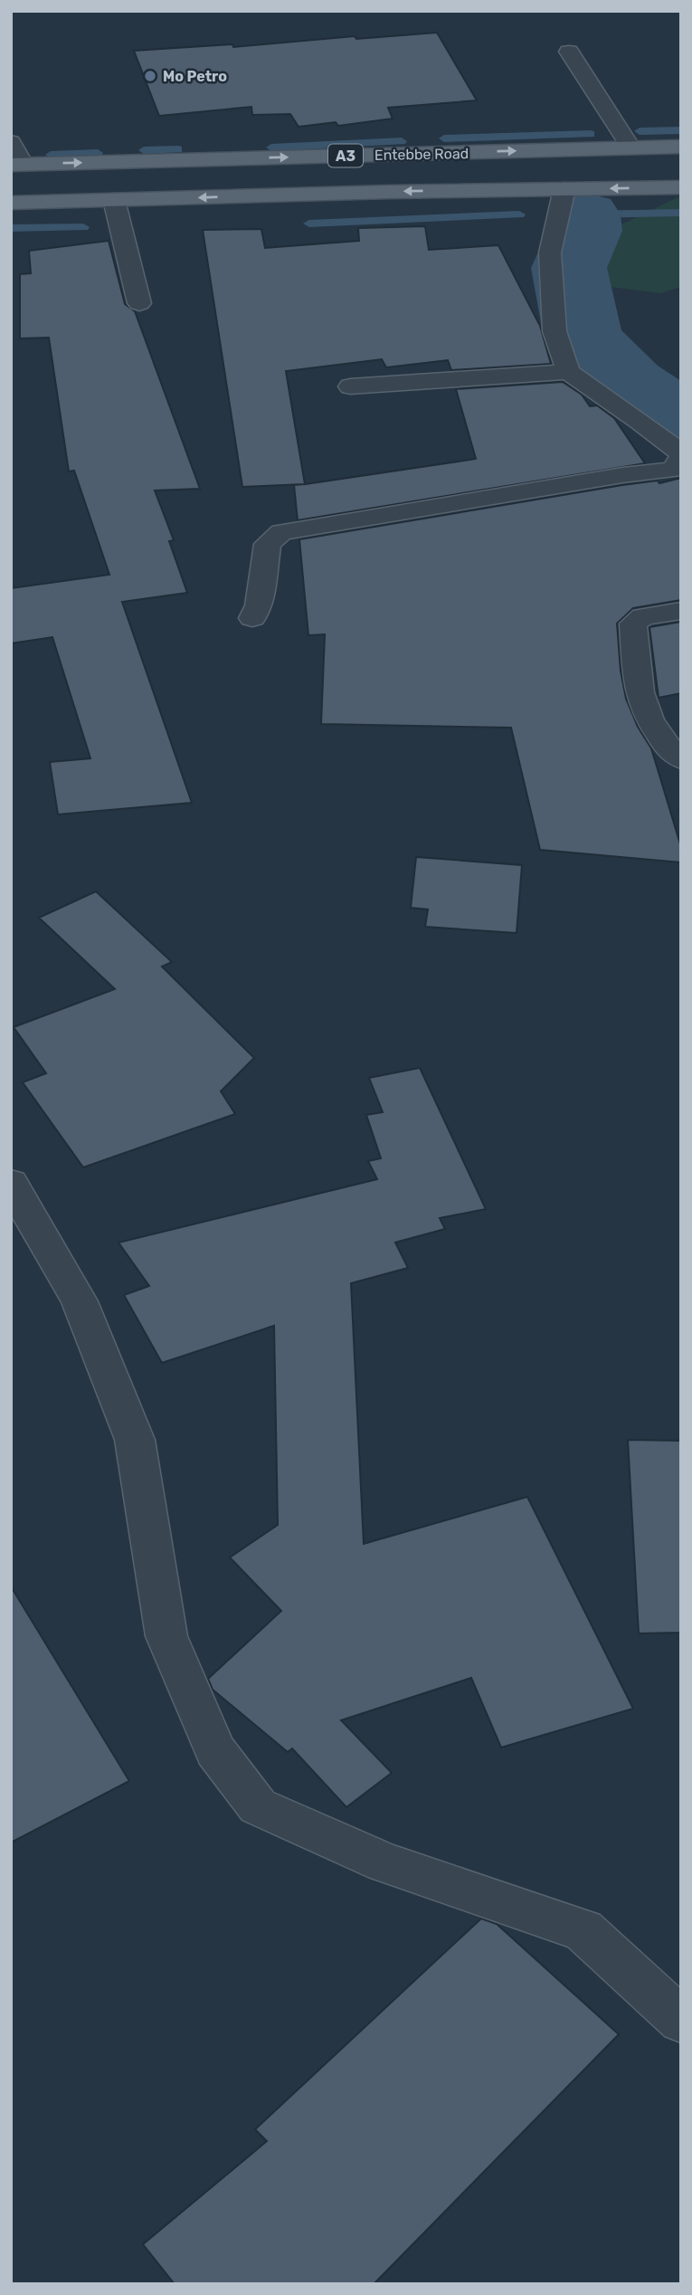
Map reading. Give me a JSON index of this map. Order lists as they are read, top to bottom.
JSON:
{
  "streets": {
    "main road": ["Entebbe Road", "A3"]
  },
  "places": ["Mo Petro"]
}
